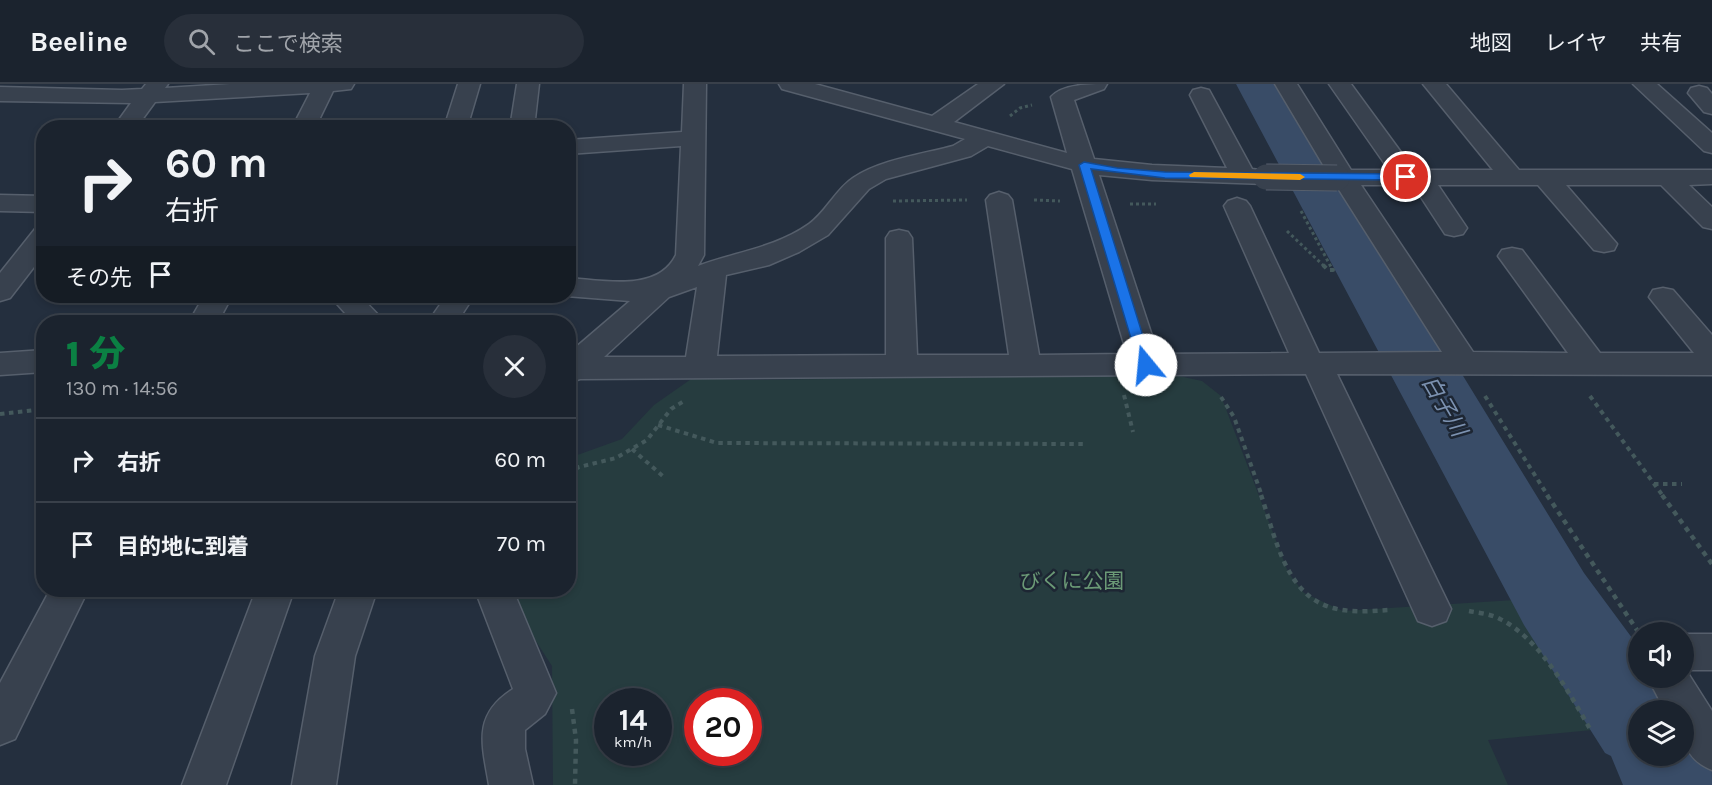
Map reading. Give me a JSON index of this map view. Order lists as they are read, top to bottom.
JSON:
{
  "water": ["白子川"],
  "parks": ["びくに公園"],
  "page": {
    "header": "Beeline",
    "search": "ここで検索",
    "nav": ["地図", "レイヤ", "共有"],
    "turn": ["60 m", "右折"],
    "then": "その先",
    "heading": ["1 分", "130 m · 14:56"],
    "list": [
      {
        "name": "右折",
        "value": "60 m"
      },
      {
        "name": "目的地に到着",
        "value": "70 m"
      }
    ],
    "speed": "14 km/h",
    "limit": "20"
  }
}
